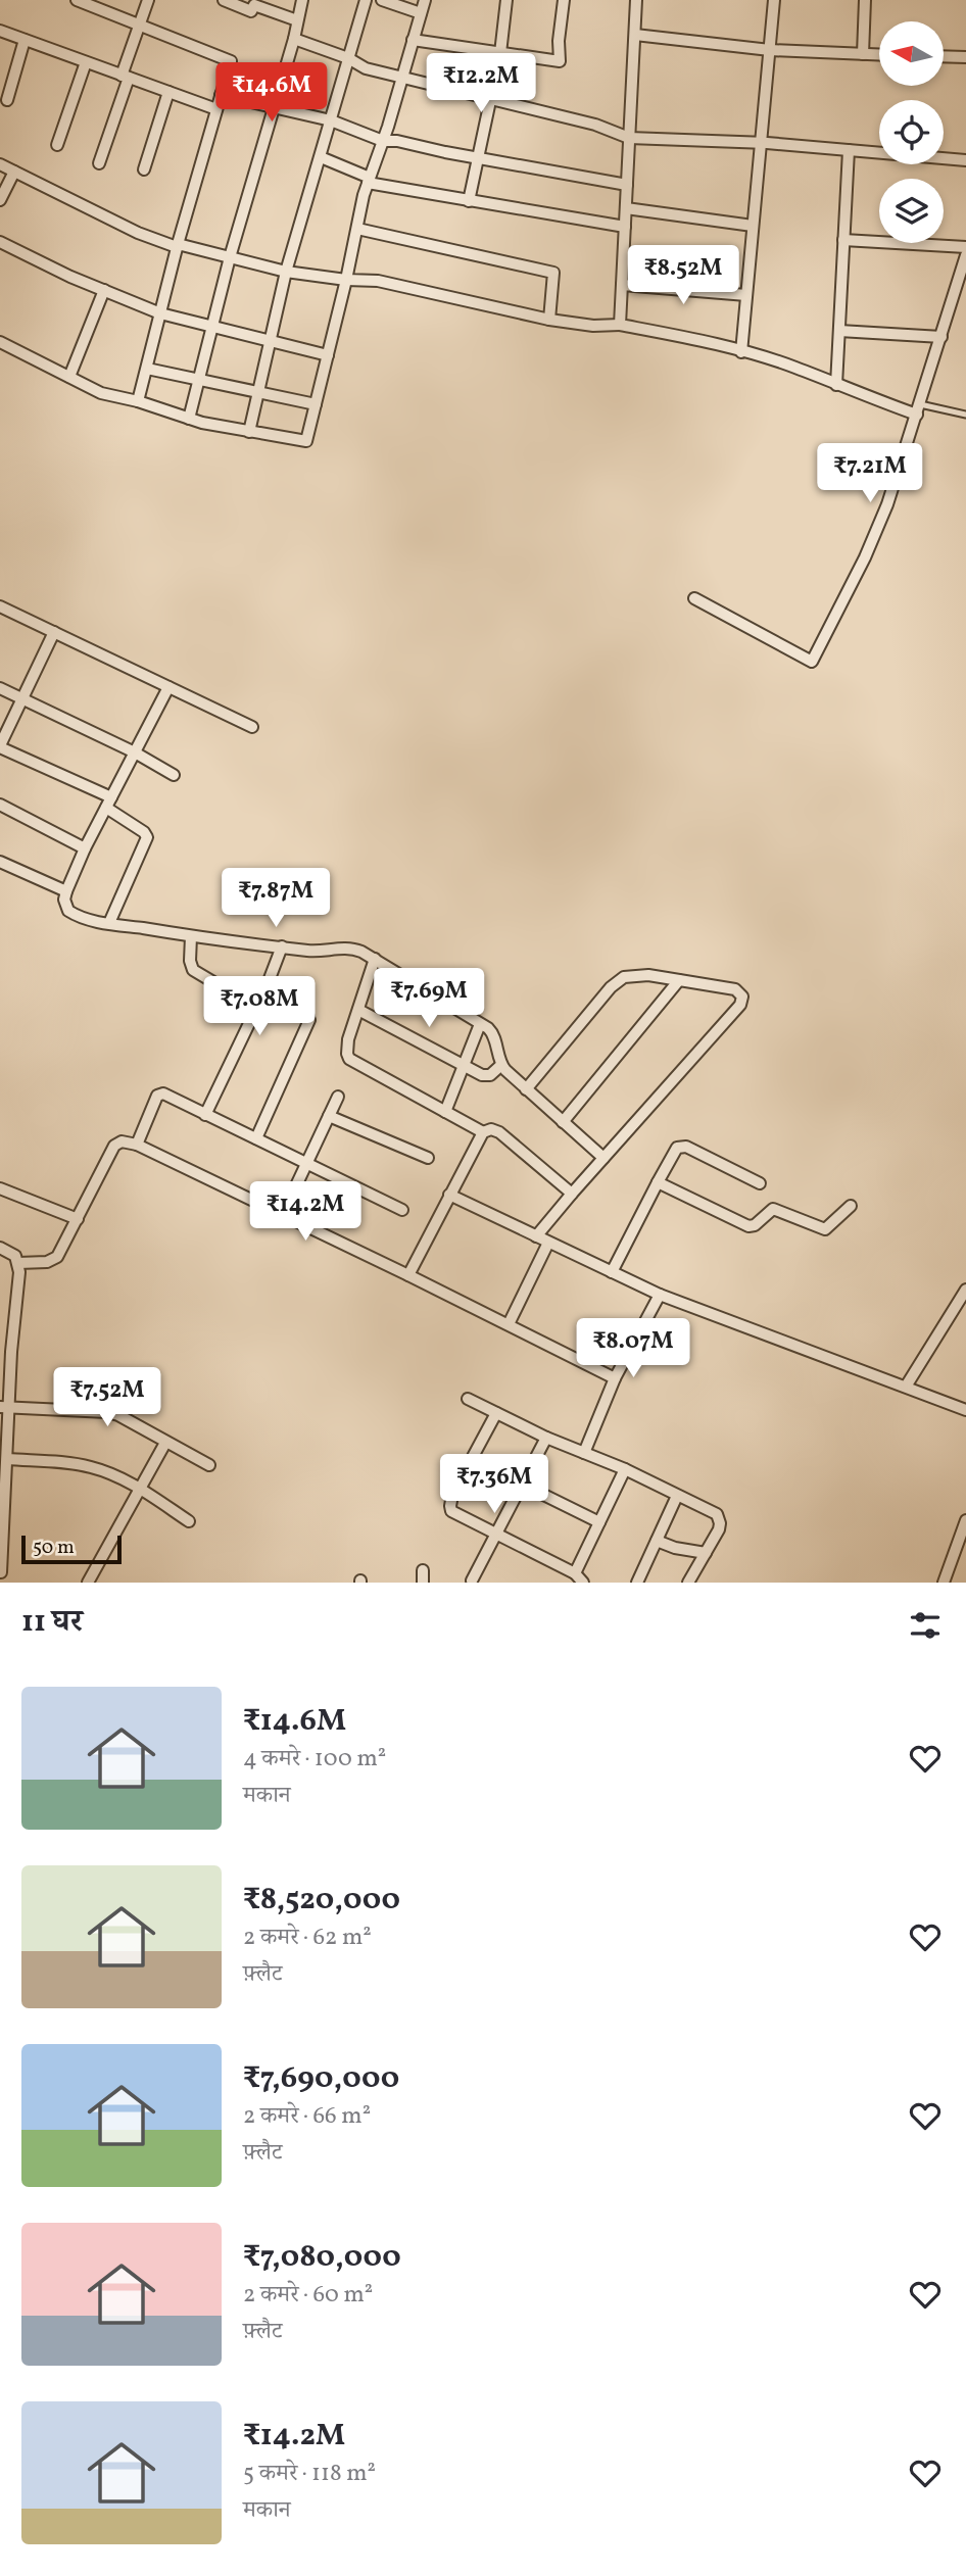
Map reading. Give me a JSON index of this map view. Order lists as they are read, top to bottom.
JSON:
{
  "scale_bar": "50 m",
  "north": "left",
  "page": {
    "price": [
      "₹12.2M",
      "₹14.6M",
      "₹8.52M",
      "₹7.21M",
      "₹7.87M",
      "₹7.69M",
      "₹7.08M",
      "₹14.2M",
      "₹8.07M",
      "₹7.52M",
      "₹7.36M"
    ],
    "scale": "50 m",
    "heading": "11 घर",
    "list": [
      {
        "name": "₹14.6M",
        "note": "4 कमरे · 100 m² · मकान"
      },
      {
        "name": "₹8,520,000",
        "note": "2 कमरे · 62 m² · फ़्लैट"
      },
      {
        "name": "₹7,690,000",
        "note": "2 कमरे · 66 m² · फ़्लैट"
      },
      {
        "name": "₹7,080,000",
        "note": "2 कमरे · 60 m² · फ़्लैट"
      },
      {
        "name": "₹14.2M",
        "note": "5 कमरे · 118 m² · मकान"
      }
    ]
  }
}
